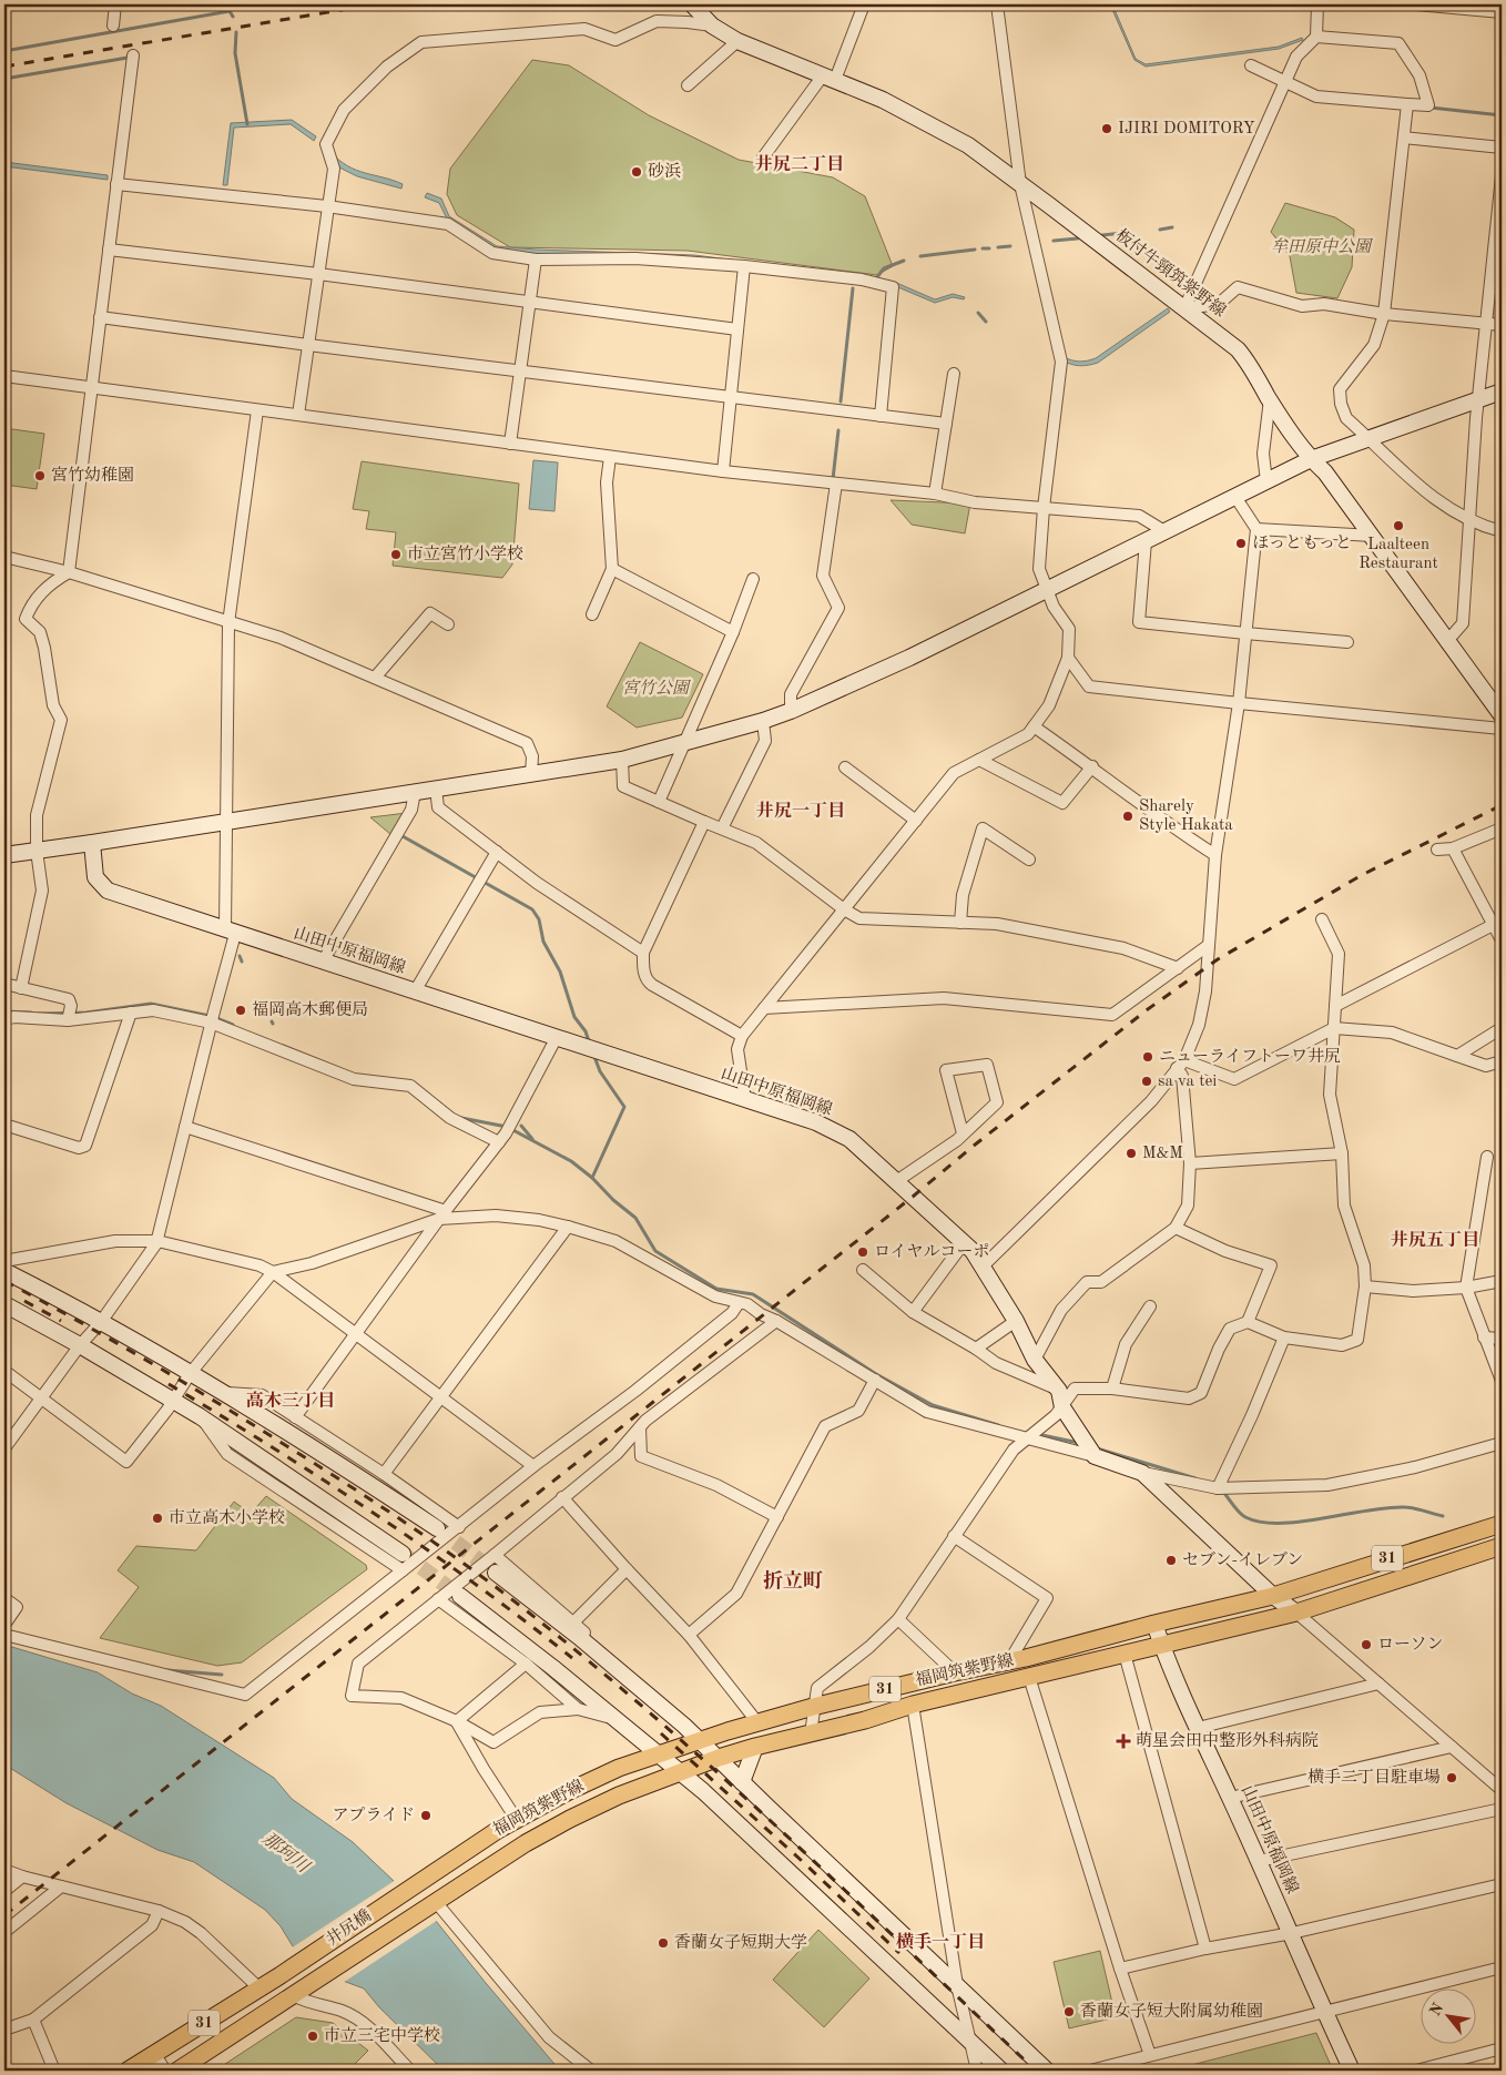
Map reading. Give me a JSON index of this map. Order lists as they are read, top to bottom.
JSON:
{
  "streets": {
    "main road": ["31", "福岡筑紫野線", "井尻橋"],
    "street": ["板付牛頸筑紫野線", "山田中原福岡線"]
  },
  "crossings": [
    ["山田中原福岡線", "福岡筑紫野線"],
    ["31", "井尻橋"],
    ["福岡筑紫野線", "井尻橋"]
  ],
  "districts": [
    "井尻二丁目",
    "井尻一丁目",
    "井尻五丁目",
    "高木三丁目",
    "折立町",
    "横手一丁目"
  ],
  "water": ["那珂川"],
  "parks": ["牟田原中公園", "宮竹公園"],
  "places": {
    "other": [
      "IJIRI DOMITORY",
      "砂浜",
      "宮竹幼稚園",
      "Laalteen Restaurant",
      "ほっともっと",
      "市立宮竹小学校",
      "Sharely Style Hakata",
      "福岡高木郵便局",
      "ニューライフトーワ井尻",
      "sa va tei",
      "M&M",
      "ロイヤルコーポ",
      "市立高木小学校",
      "セブン-イレブン",
      "ローソン",
      "横手二丁目駐車場",
      "アプライド",
      "香蘭女子短期大学",
      "香蘭女子短大附属幼稚園",
      "市立三宅中学校"
    ],
    "health": ["萌星会田中整形外科病院"]
  },
  "north": "top left"
}
